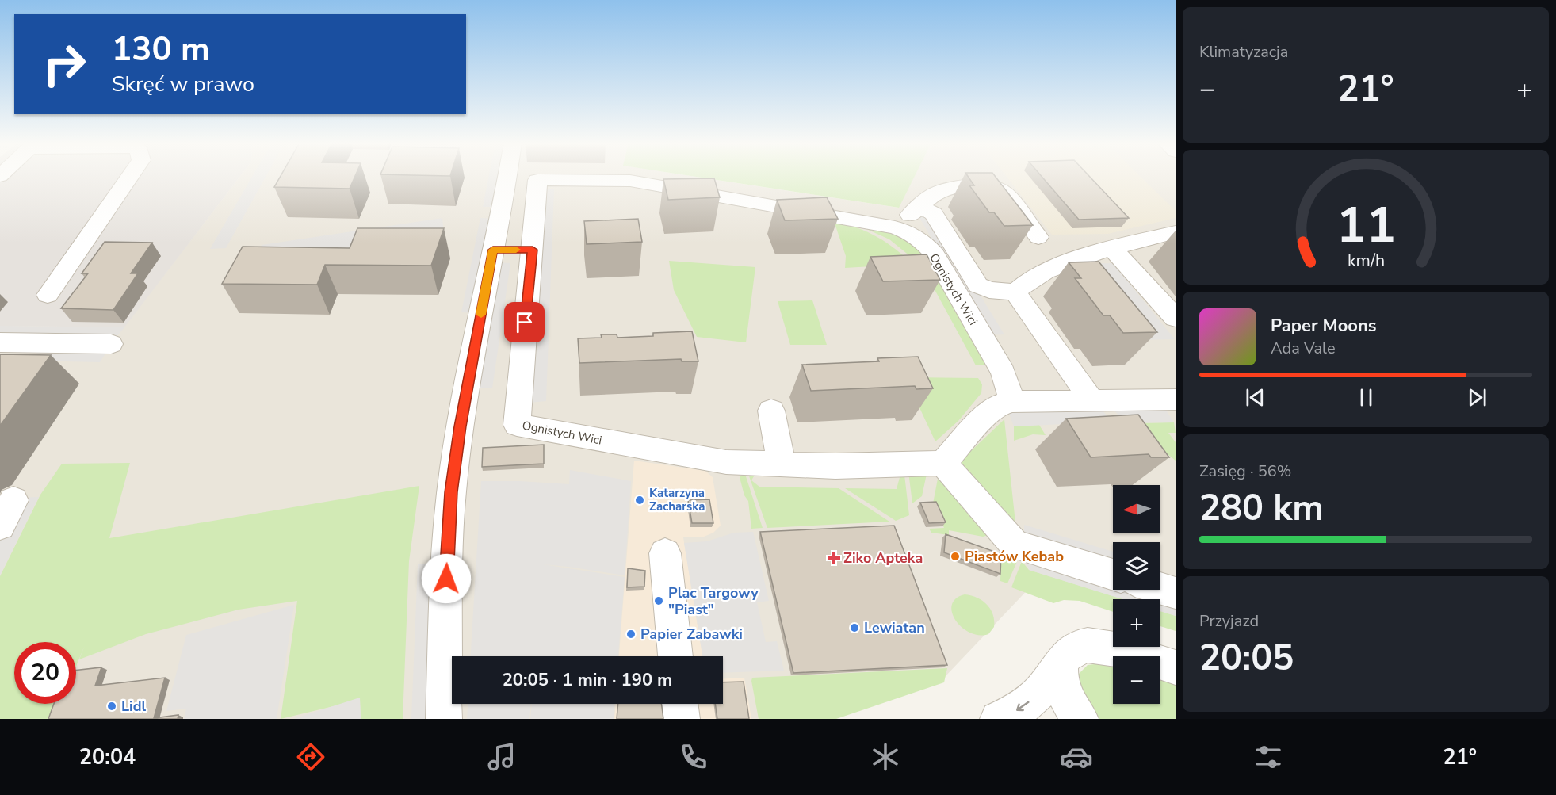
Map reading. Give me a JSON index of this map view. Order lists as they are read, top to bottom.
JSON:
{
  "streets": {
    "street": ["Ognistych Wici"]
  },
  "places": {
    "other": [
      "Katarzyna Zacharska",
      "Piastów Kebab",
      "Plac Targowy \"Piast\"",
      "Lewiatan",
      "Papier Zabawki",
      "Lidl"
    ],
    "health": ["Ziko Apteka"]
  },
  "north": "left",
  "page": {
    "tile": [
      "Klimatyzacja",
      ["Zasięg · 56%", "280 km"],
      ["Przyjazd", "20:05"]
    ],
    "turn": ["130 m", "Skręć w prawo"],
    "heat": ["−", "21°", "+"],
    "song": ["Paper Moons", "Ada Vale"],
    "map_buttons": ["+", "−"],
    "limit": "20",
    "trip": "20:05 · 1 min · 190 m",
    "tabs": ["20:04", "21°"],
    "gauge": ["11", "km/h"]
  }
}
